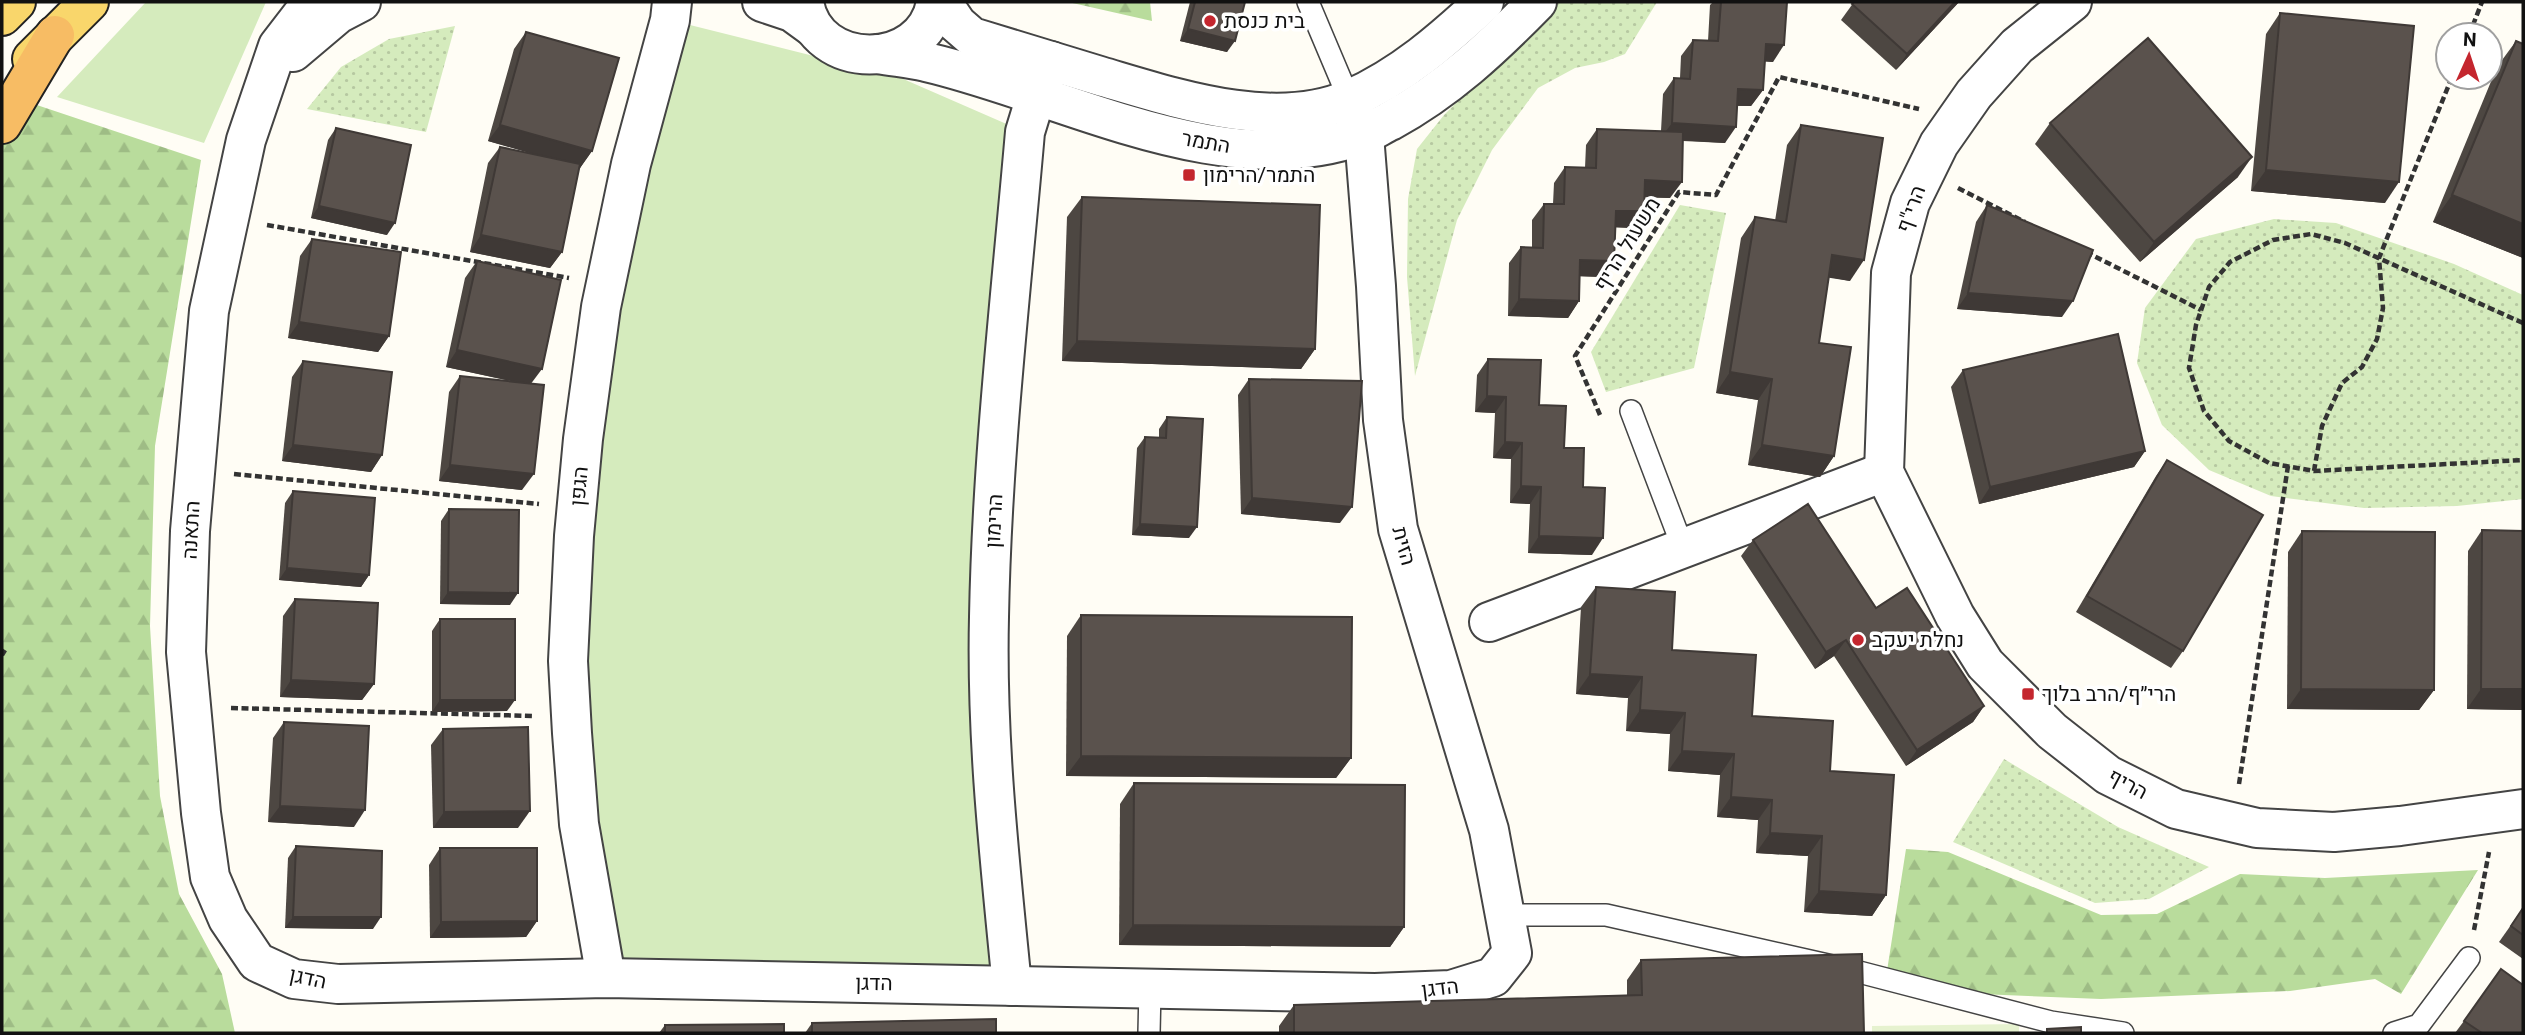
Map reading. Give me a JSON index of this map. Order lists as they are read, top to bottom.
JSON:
{
  "streets": {
    "street": [
      "התמר",
      "הרי\"ף",
      "הגפן",
      "הרימון",
      "התאנה",
      "הזית",
      "הריף",
      "הדגן"
    ],
    "path": ["משעול הריף"]
  },
  "crossings": [
    ["התמר", "הרימון"],
    ["התמר", "הזית"],
    ["הרי\"ף", "משעול הריף"],
    ["הרי\"ף", "הריף"],
    ["הגפן", "הדגן"],
    ["הרימון", "הדגן"],
    ["התאנה", "הדגן"],
    ["הזית", "הדגן"]
  ],
  "places": {
    "other": ["בית כנסת", "נחלת יעקב"],
    "transit": ["התמר/הרימון", "הרי״ף/הרב בלוך"]
  },
  "north": "top"
}
